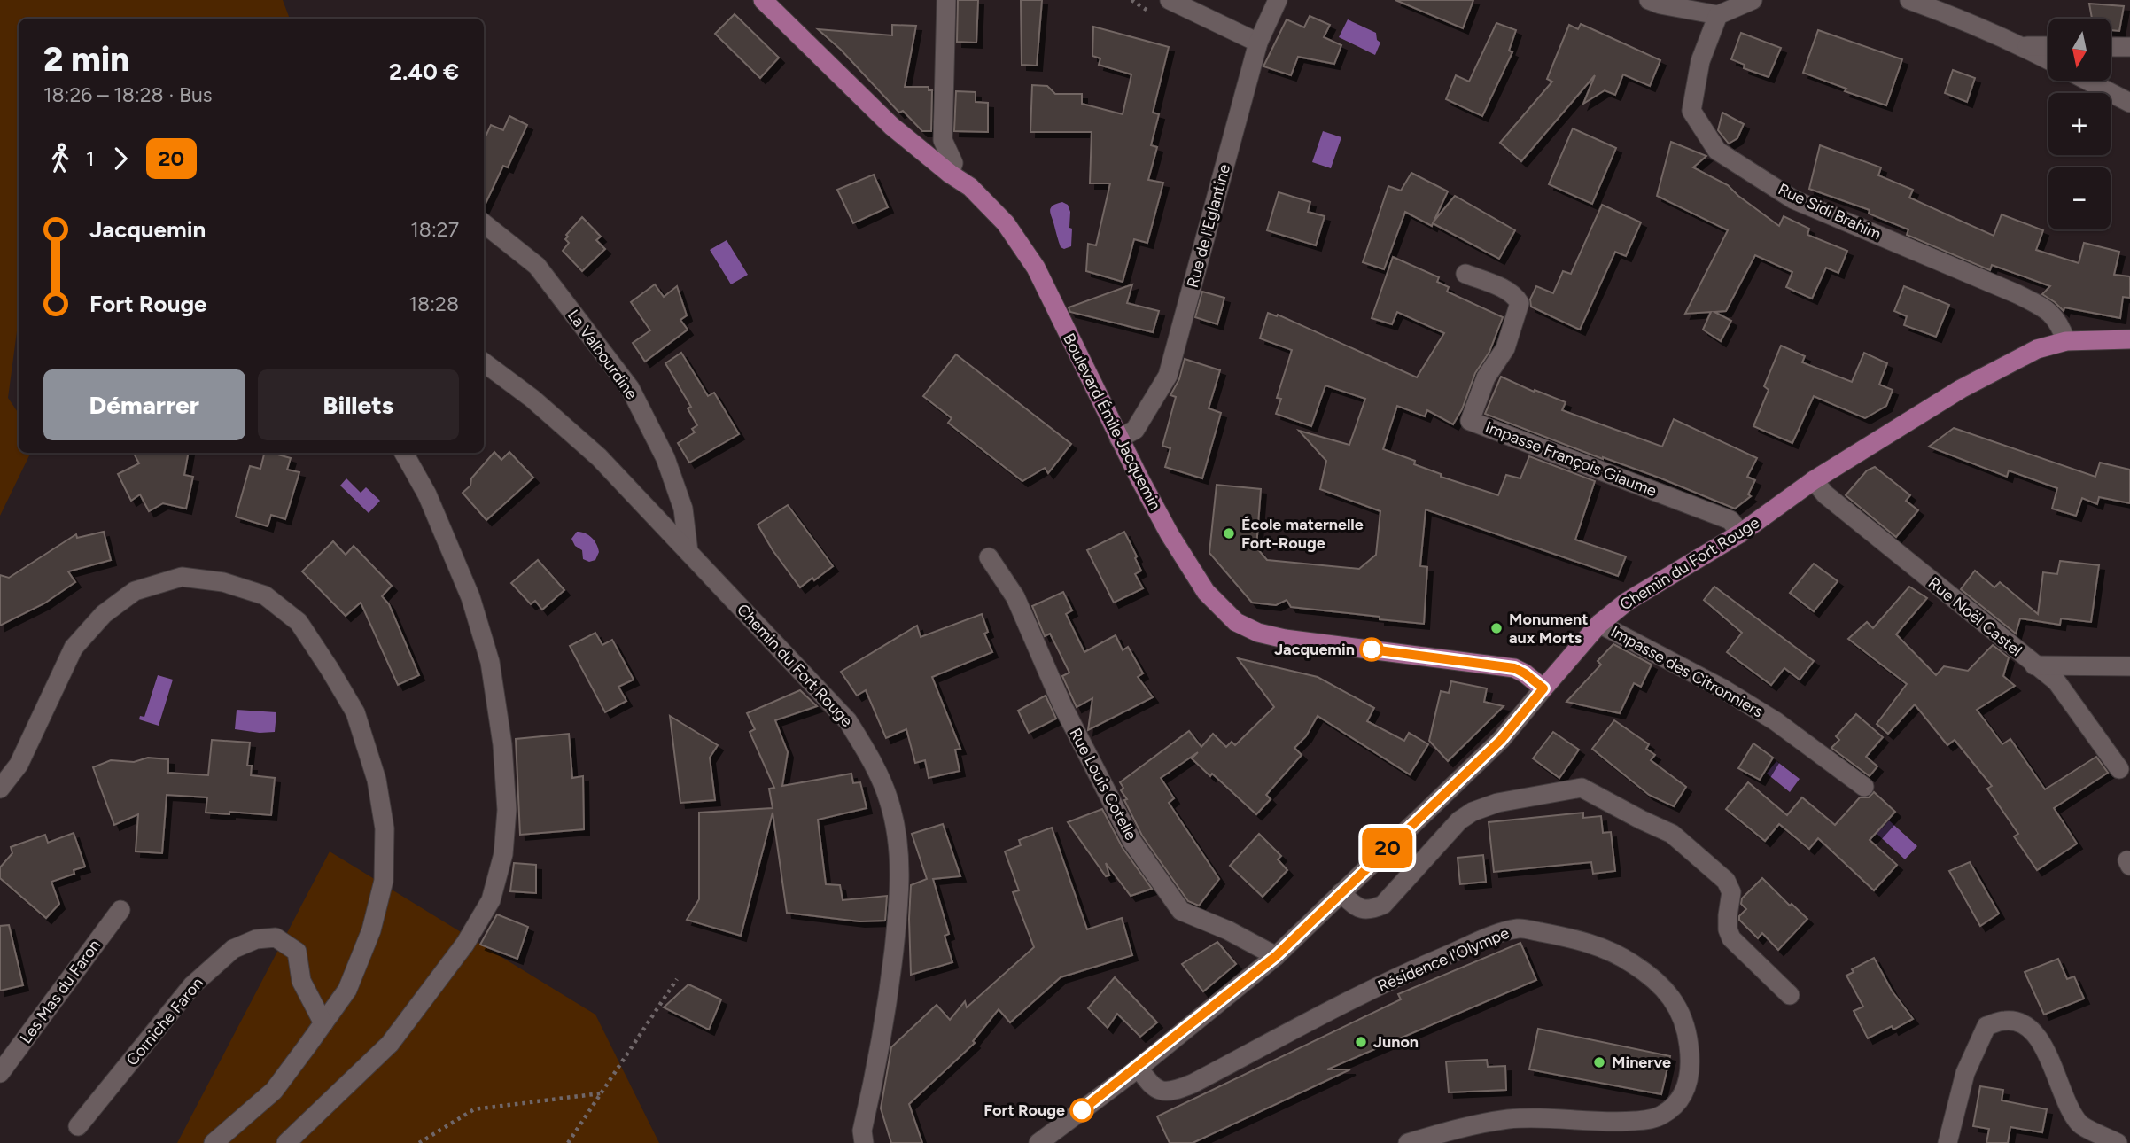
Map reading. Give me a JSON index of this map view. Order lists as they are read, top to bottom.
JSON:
{
  "streets": {
    "main road": ["Boulevard Émile Jacquemin", "Chemin du Fort Rouge"],
    "street": [
      "Rue Sidi Brahim",
      "Rue de l'Eglantine",
      "La Valbourdine",
      "Impasse François Giaume",
      "Rue Noël Castel",
      "Impasse des Citronniers",
      "Rue Louis Cotelle",
      "Résidence l'Olympe",
      "Les Mas du Faron",
      "Corniche Faron"
    ]
  },
  "crossings": [
    ["Rue Sidi Brahim", "Chemin du Fort Rouge"],
    ["Rue de l'Eglantine", "Boulevard Émile Jacquemin"],
    ["La Valbourdine", "Chemin du Fort Rouge"],
    ["Boulevard Émile Jacquemin", "Chemin du Fort Rouge"],
    ["Impasse François Giaume", "Chemin du Fort Rouge"],
    ["Chemin du Fort Rouge", "Rue Noël Castel"],
    ["Chemin du Fort Rouge", "Impasse des Citronniers"],
    ["Chemin du Fort Rouge", "Rue Louis Cotelle"],
    ["Chemin du Fort Rouge", "Résidence l'Olympe"]
  ],
  "places": [
    "École maternelle Fort-Rouge",
    "Monument aux Morts",
    "Jacquemin",
    "Junon",
    "Minerve",
    "Fort Rouge"
  ],
  "lines": ["bus line 20"],
  "north": "bottom",
  "page": {
    "on_map": "20",
    "map_buttons": ["+", "−"],
    "heading": ["2 min", "18:26 – 18:28 · Bus", "2.40 €"],
    "legs": ["1", "20"],
    "list": [
      {
        "name": "Jacquemin",
        "value": "18:27"
      },
      {
        "name": "Fort Rouge",
        "value": "18:28"
      }
    ],
    "buttons": ["Démarrer", "Billets"]
  }
}
